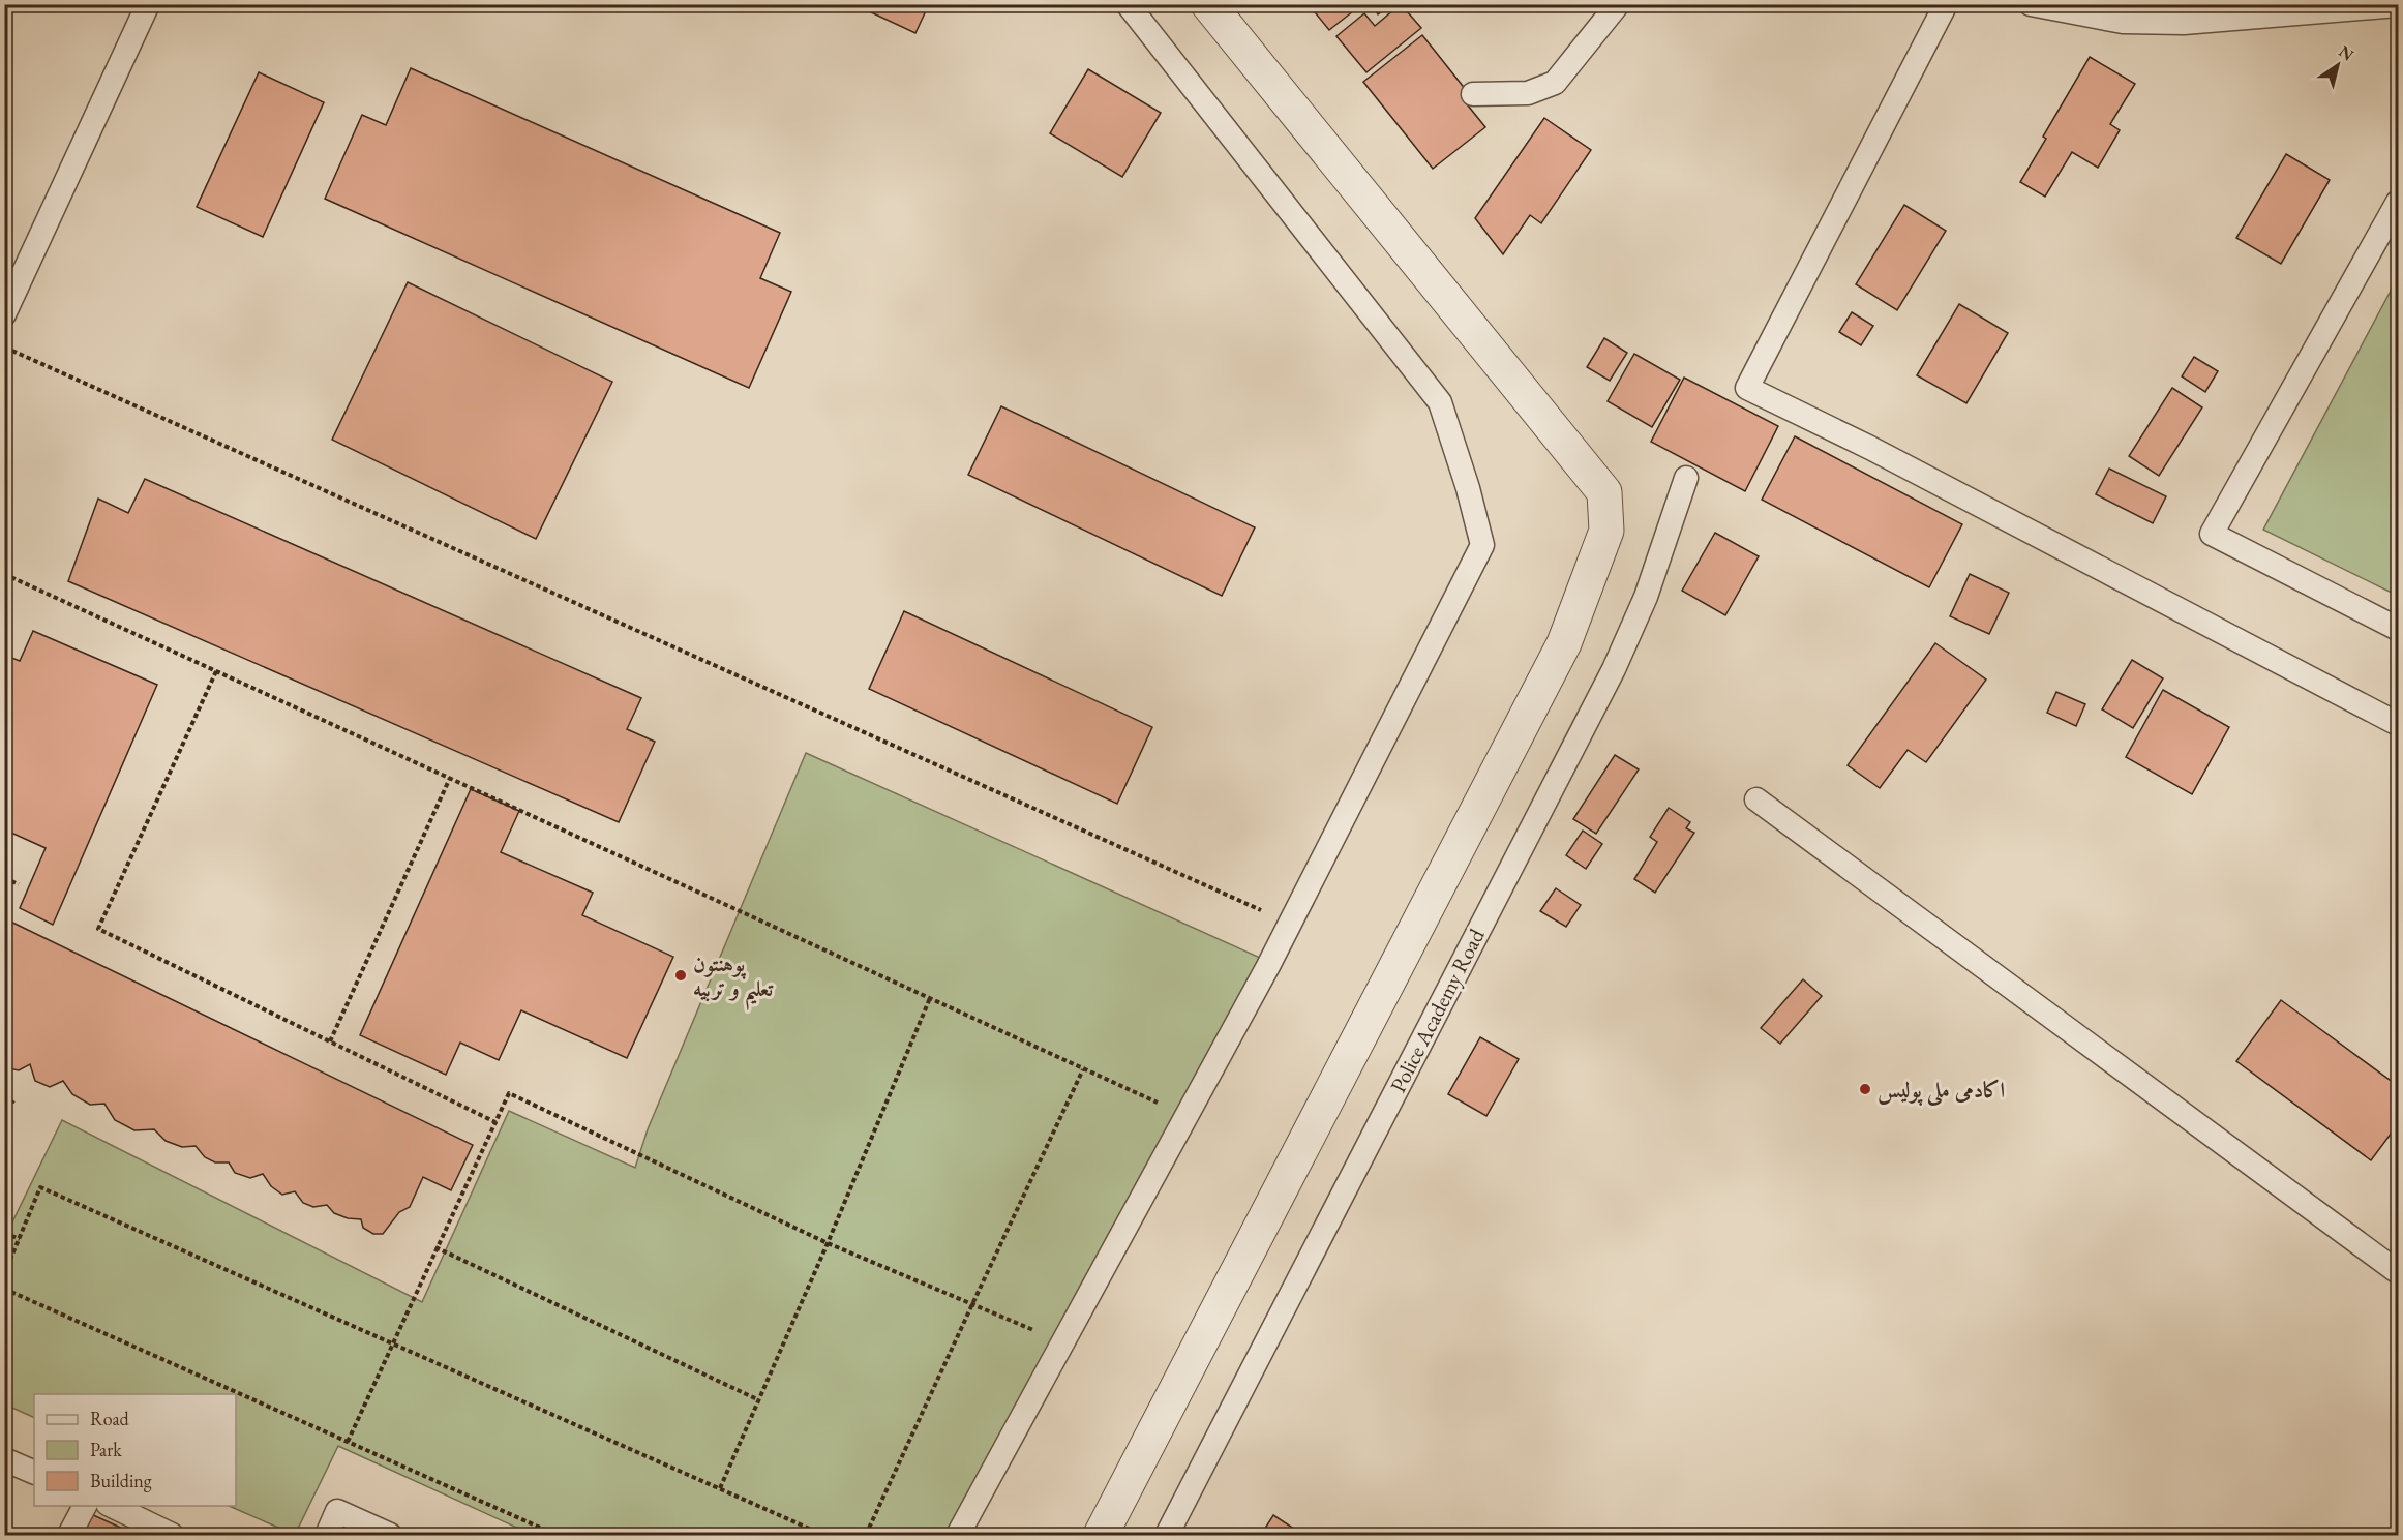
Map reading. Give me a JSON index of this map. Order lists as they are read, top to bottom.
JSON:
{
  "streets": {
    "lane": ["Police Academy Road"]
  },
  "places": ["پوهنتون تعلیم و تربیه", "اکادمی ملی پولیس"],
  "legend": ["Road", "Park", "Building"],
  "north": "top right"
}
